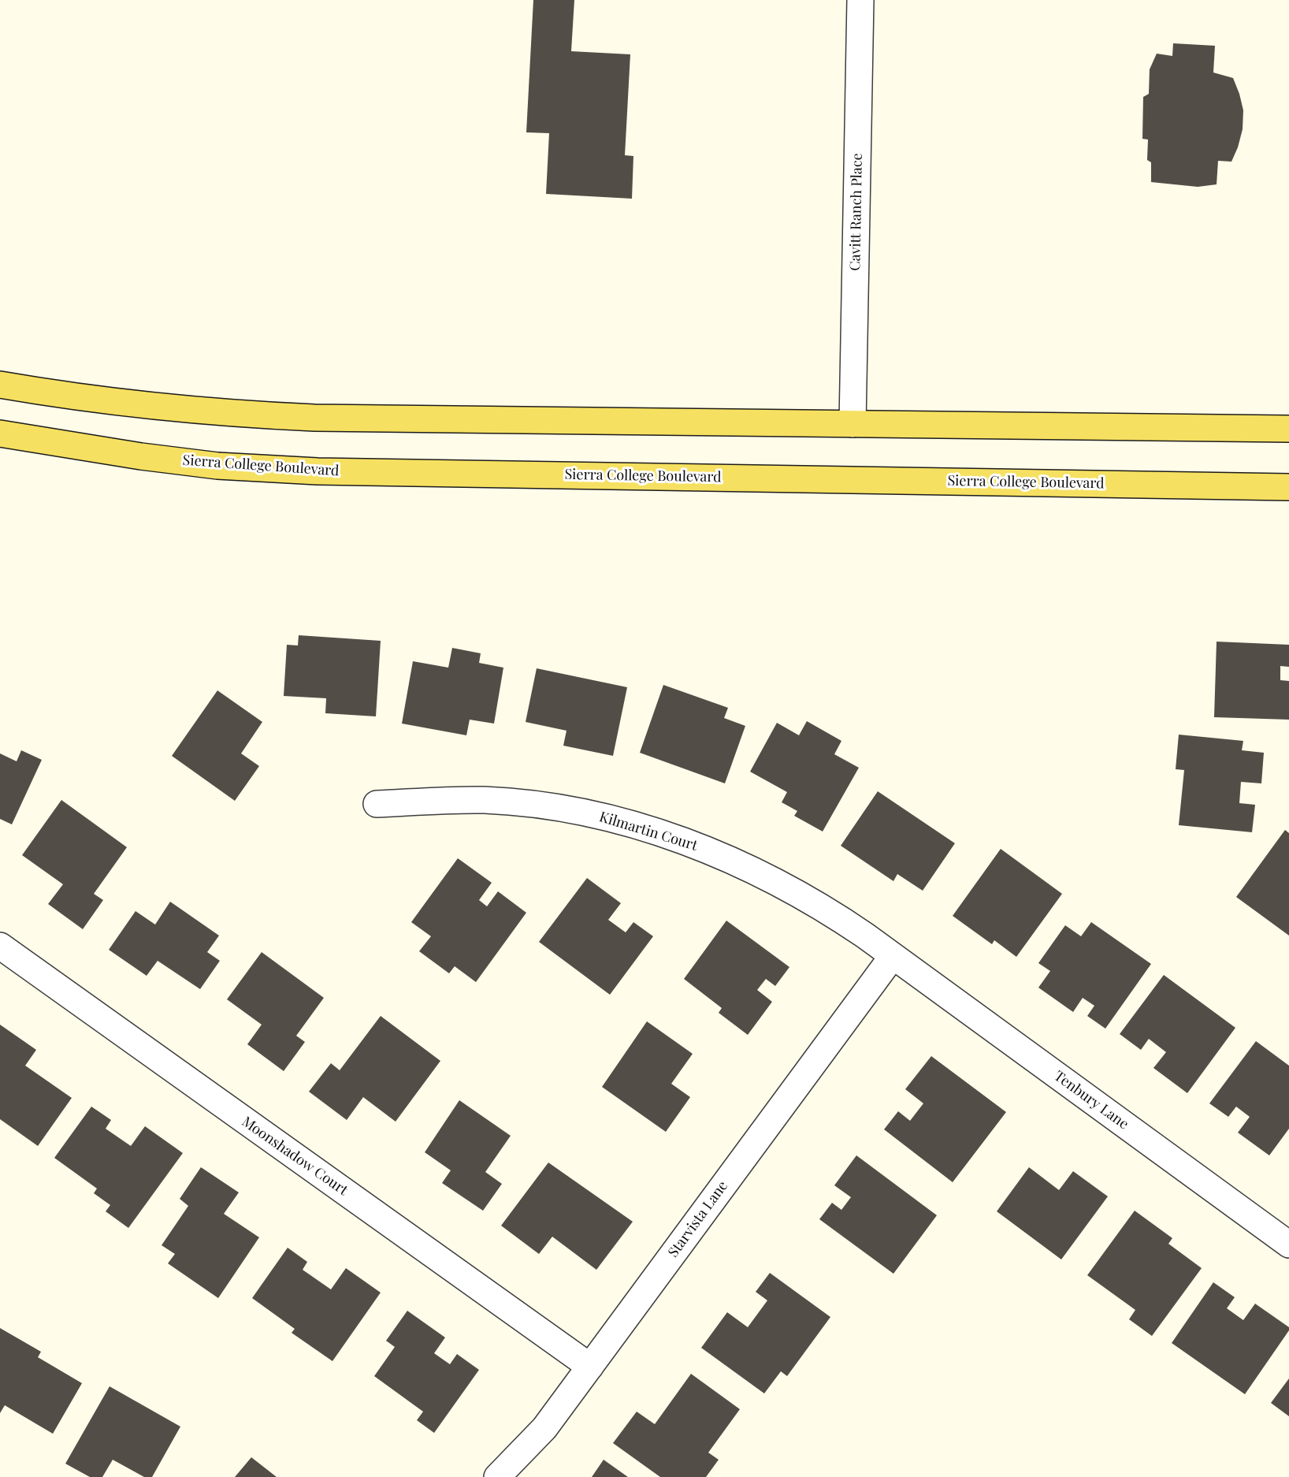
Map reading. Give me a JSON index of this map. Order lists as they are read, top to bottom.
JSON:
{
  "streets": {
    "main road": ["Sierra College Boulevard"],
    "street": [
      "Cavitt Ranch Place",
      "Kilmartin Court",
      "Tenbury Lane",
      "Moonshadow Court",
      "Starvista Lane"
    ]
  },
  "crossings": [
    ["Kilmartin Court", "Tenbury Lane"],
    ["Kilmartin Court", "Starvista Lane"],
    ["Tenbury Lane", "Starvista Lane"],
    ["Moonshadow Court", "Starvista Lane"]
  ]
}
